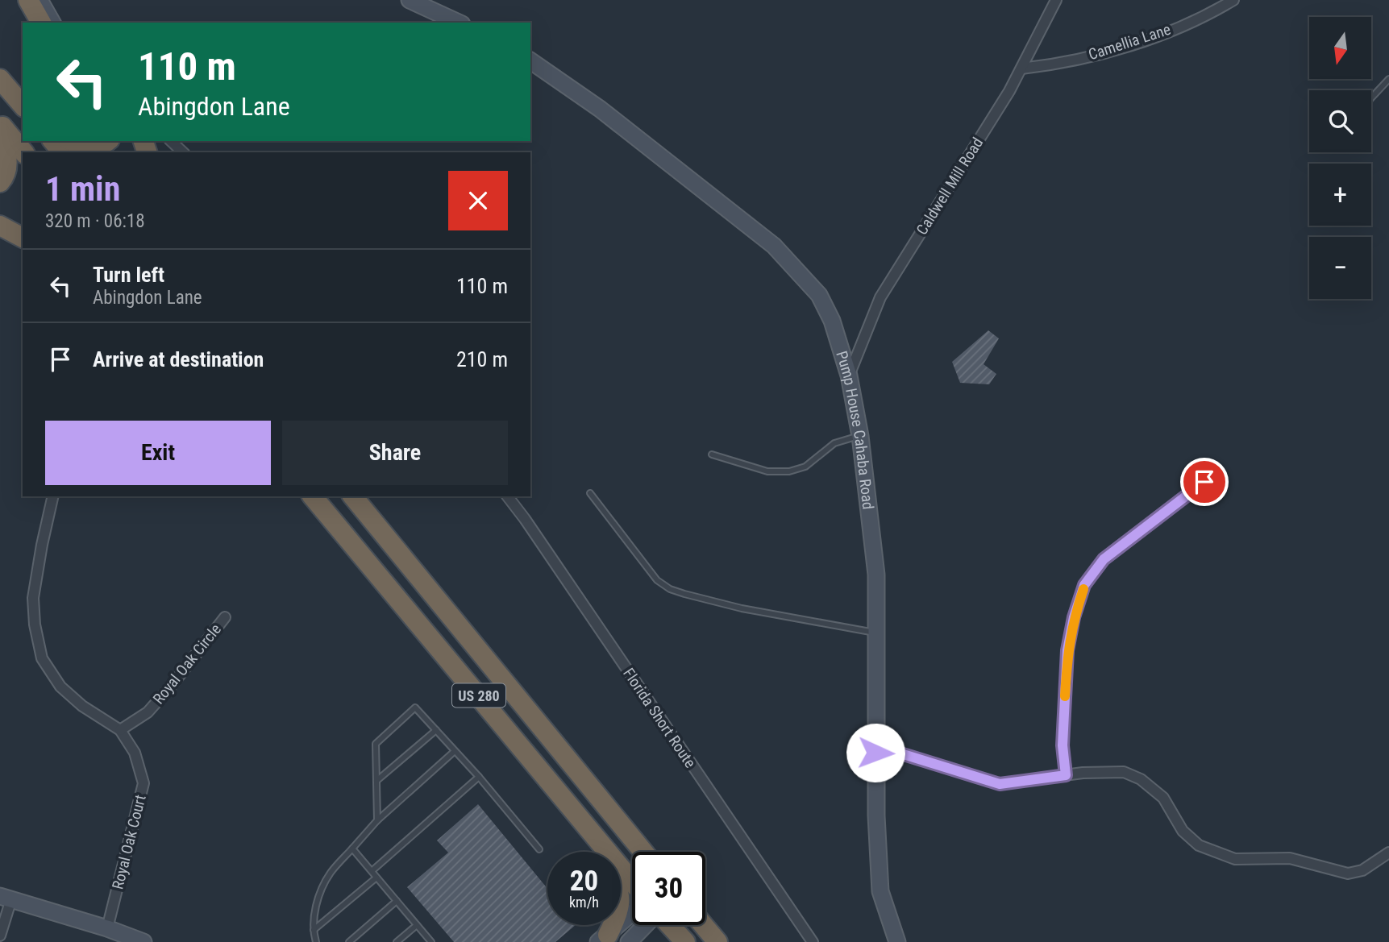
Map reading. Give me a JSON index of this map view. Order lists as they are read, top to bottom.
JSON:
{
  "streets": {
    "highway": ["US 280"],
    "street": [
      "Camellia Lane",
      "Caldwell Mill Road",
      "Pump House Cahaba Road",
      "Royal Oak Circle",
      "Florida Short Route",
      "Royal Oak Court"
    ]
  },
  "crossings": [
    ["Camellia Lane", "Caldwell Mill Road"],
    ["Caldwell Mill Road", "Pump House Cahaba Road"],
    ["Royal Oak Circle", "Royal Oak Court"]
  ],
  "north": "bottom",
  "page": {
    "map_buttons": ["+", "−"],
    "turn": ["110 m", "Abingdon Lane"],
    "heading": ["1 min", "320 m · 06:18"],
    "list": [
      {
        "name": "Turn left",
        "note": "Abingdon Lane",
        "value": "110 m"
      },
      {
        "name": "Arrive at destination",
        "value": "210 m"
      }
    ],
    "buttons": ["Exit", "Share"],
    "speed": "20 km/h",
    "limit": "30"
  }
}
